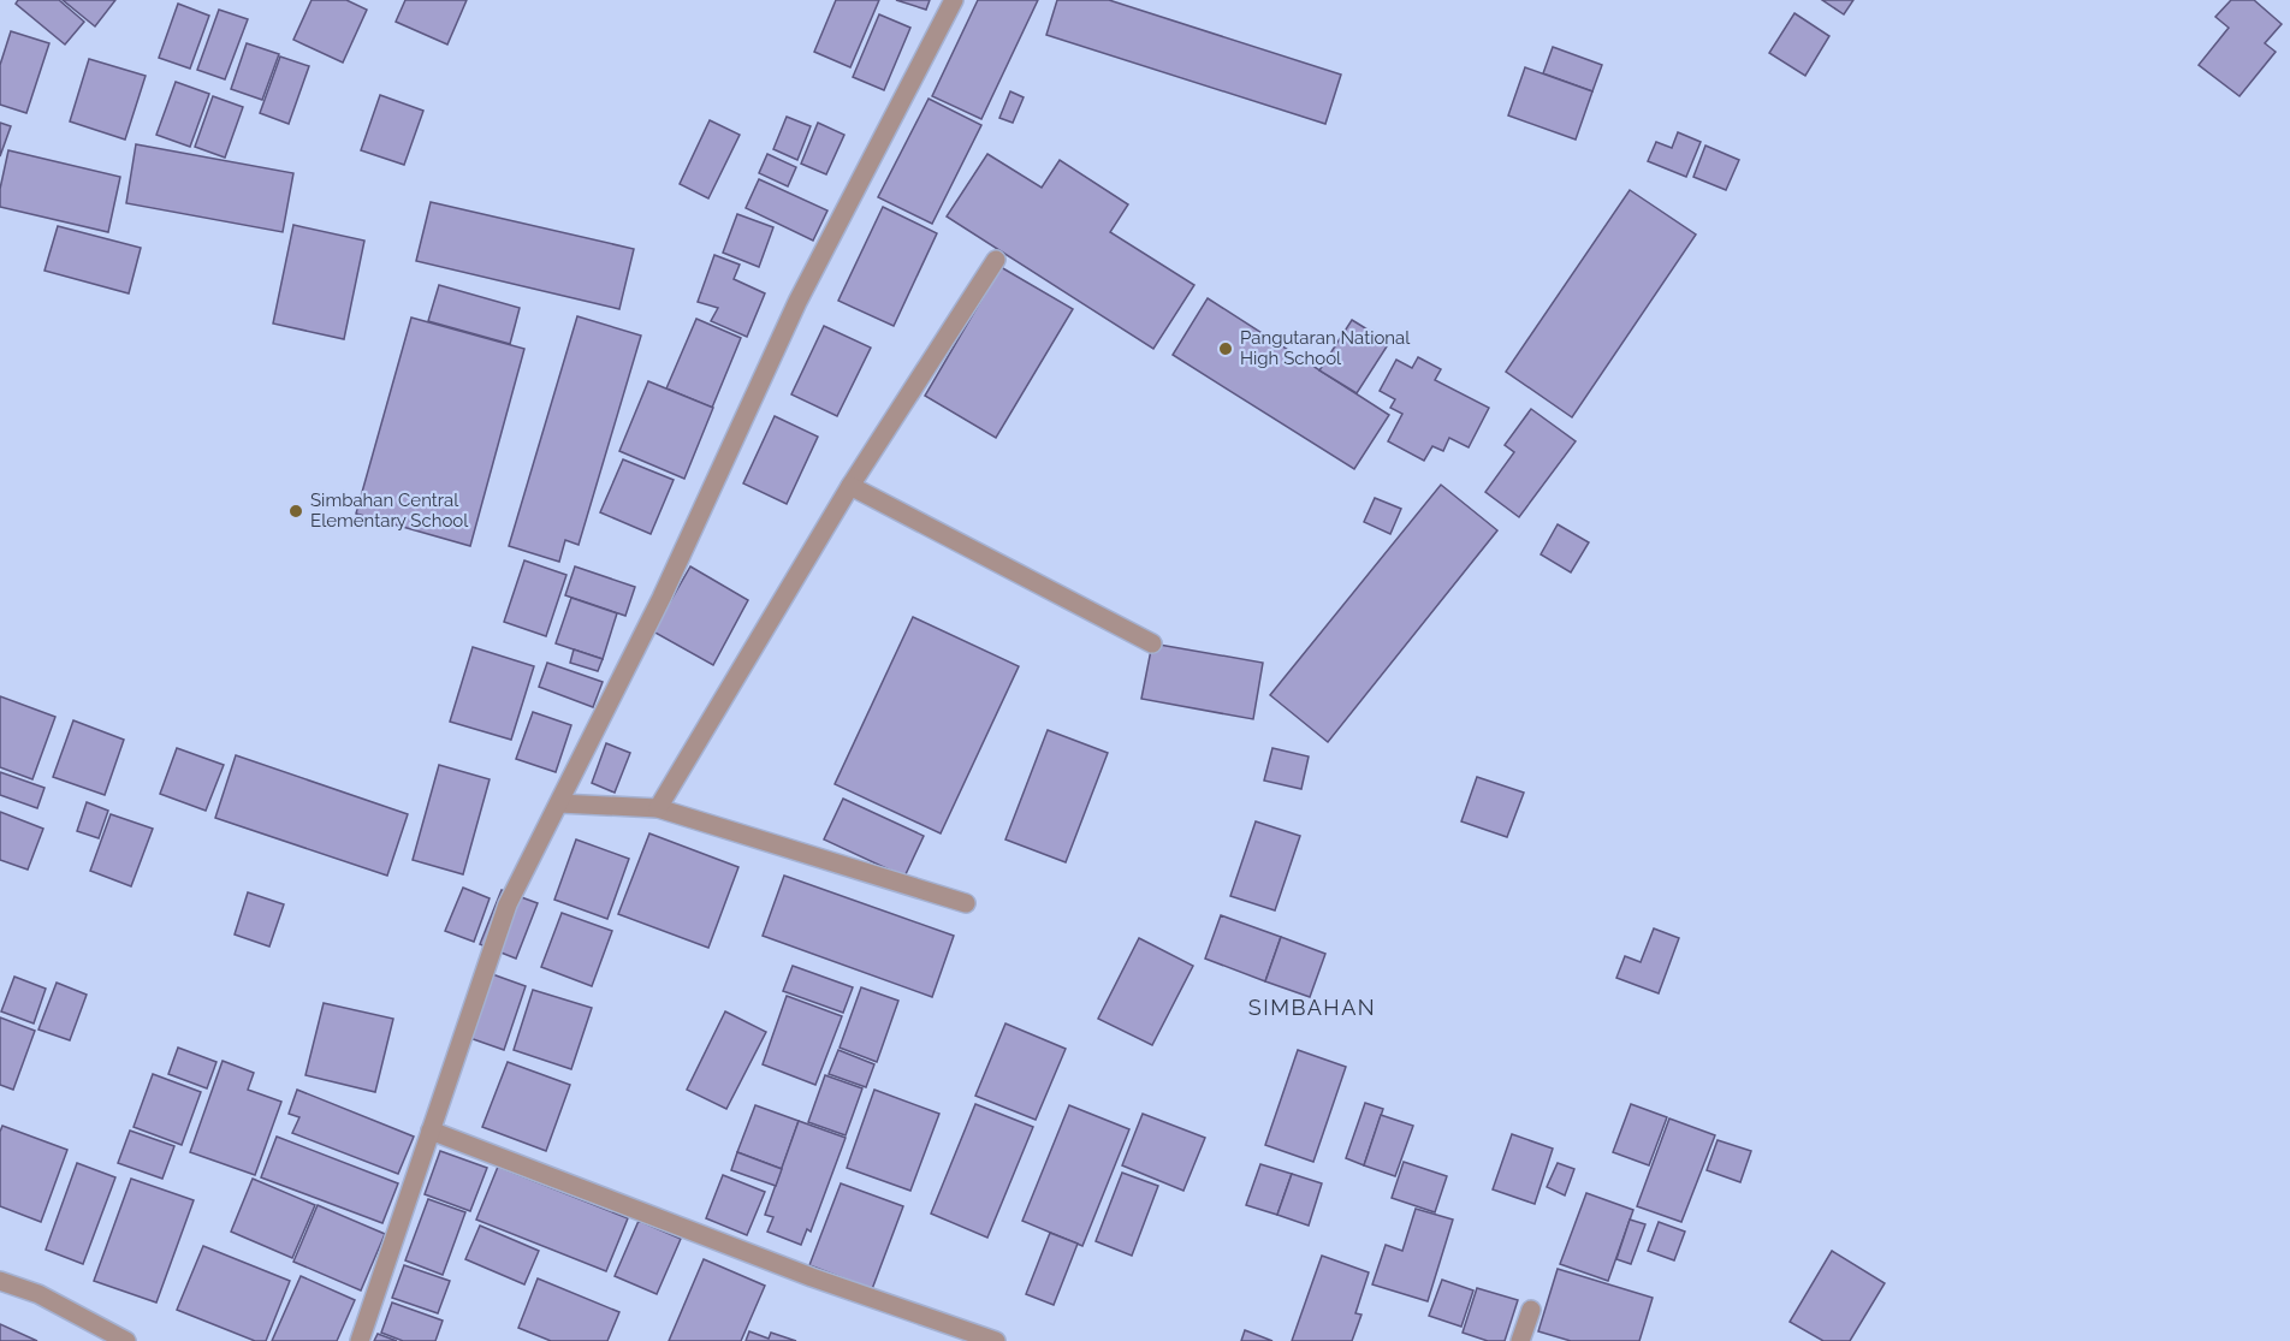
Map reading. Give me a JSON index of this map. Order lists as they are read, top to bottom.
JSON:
{
  "districts": ["SIMBAHAN"],
  "places": ["Pangutaran National High School", "Simbahan Central Elementary School"]
}
